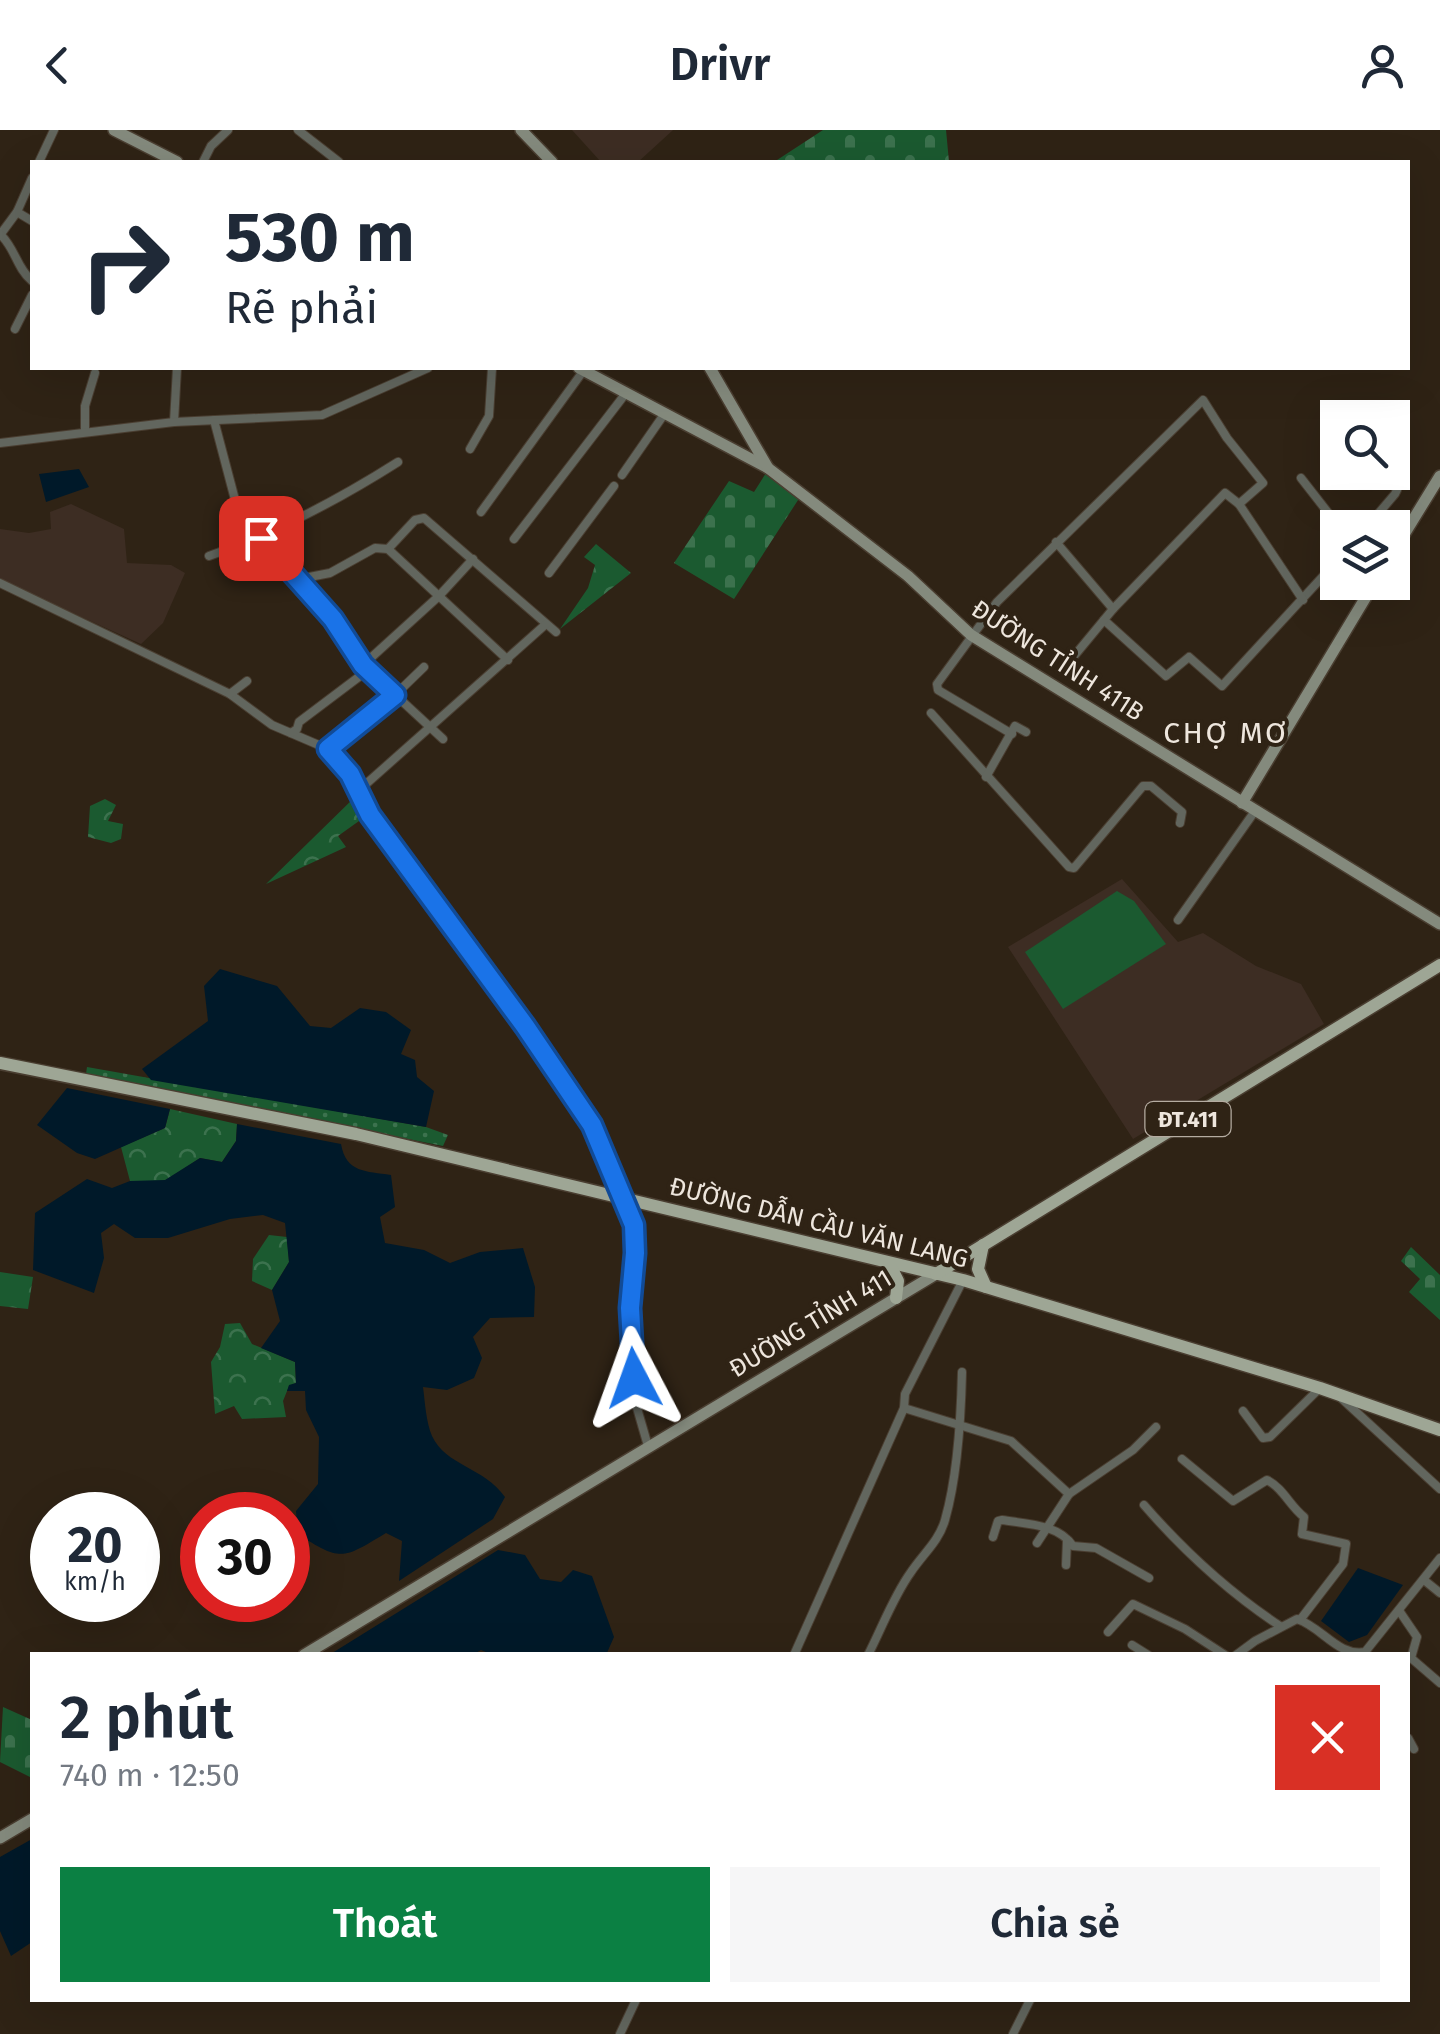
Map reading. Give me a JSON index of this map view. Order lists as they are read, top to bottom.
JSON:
{
  "streets": {
    "main road": [
      "ĐƯỜNG TỈNH 411B",
      "ĐT.411",
      "ĐƯỜNG DẪN CẦU VĂN LANG",
      "ĐƯỜNG TỈNH 411"
    ]
  },
  "crossings": [
    ["ĐƯỜNG DẪN CẦU VĂN LANG", "ĐƯỜNG TỈNH 411"]
  ],
  "districts": ["CHỢ MƠ"],
  "page": {
    "header": "Drivr",
    "turn": ["530 m", "Rẽ phải"],
    "speed": "20 km/h",
    "limit": "30",
    "heading": ["2 phút", "740 m · 12:50"],
    "buttons": ["Thoát", "Chia sẻ"]
  }
}
